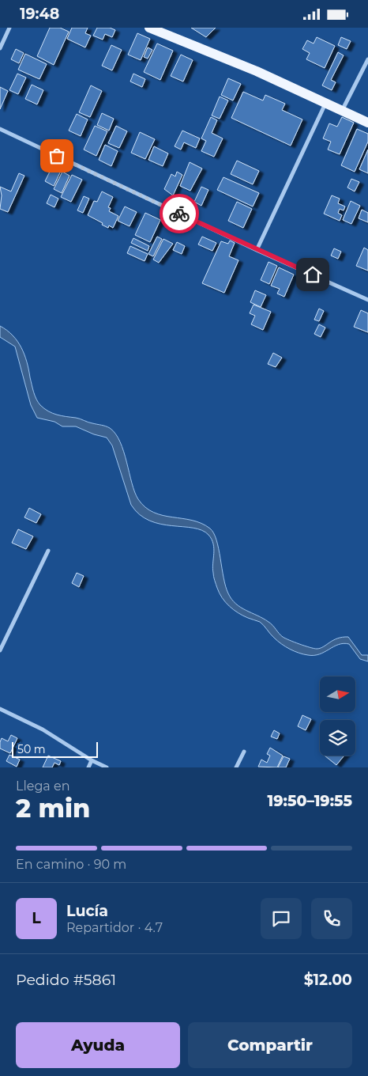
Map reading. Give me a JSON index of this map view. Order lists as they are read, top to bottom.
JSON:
{
  "scale_bar": "50 m",
  "north": "right",
  "page": {
    "status": "19:48",
    "scale": "50 m",
    "heading": ["2 min", "Llega en", "19:50–19:55"],
    "panel": [
      "Lucía",
      "Repartidor · 4.7",
      "Pedido #5861",
      "$12.00"
    ],
    "bar": "En camino · 90 m",
    "round": "L",
    "buttons": ["Ayuda", "Compartir"]
  }
}
